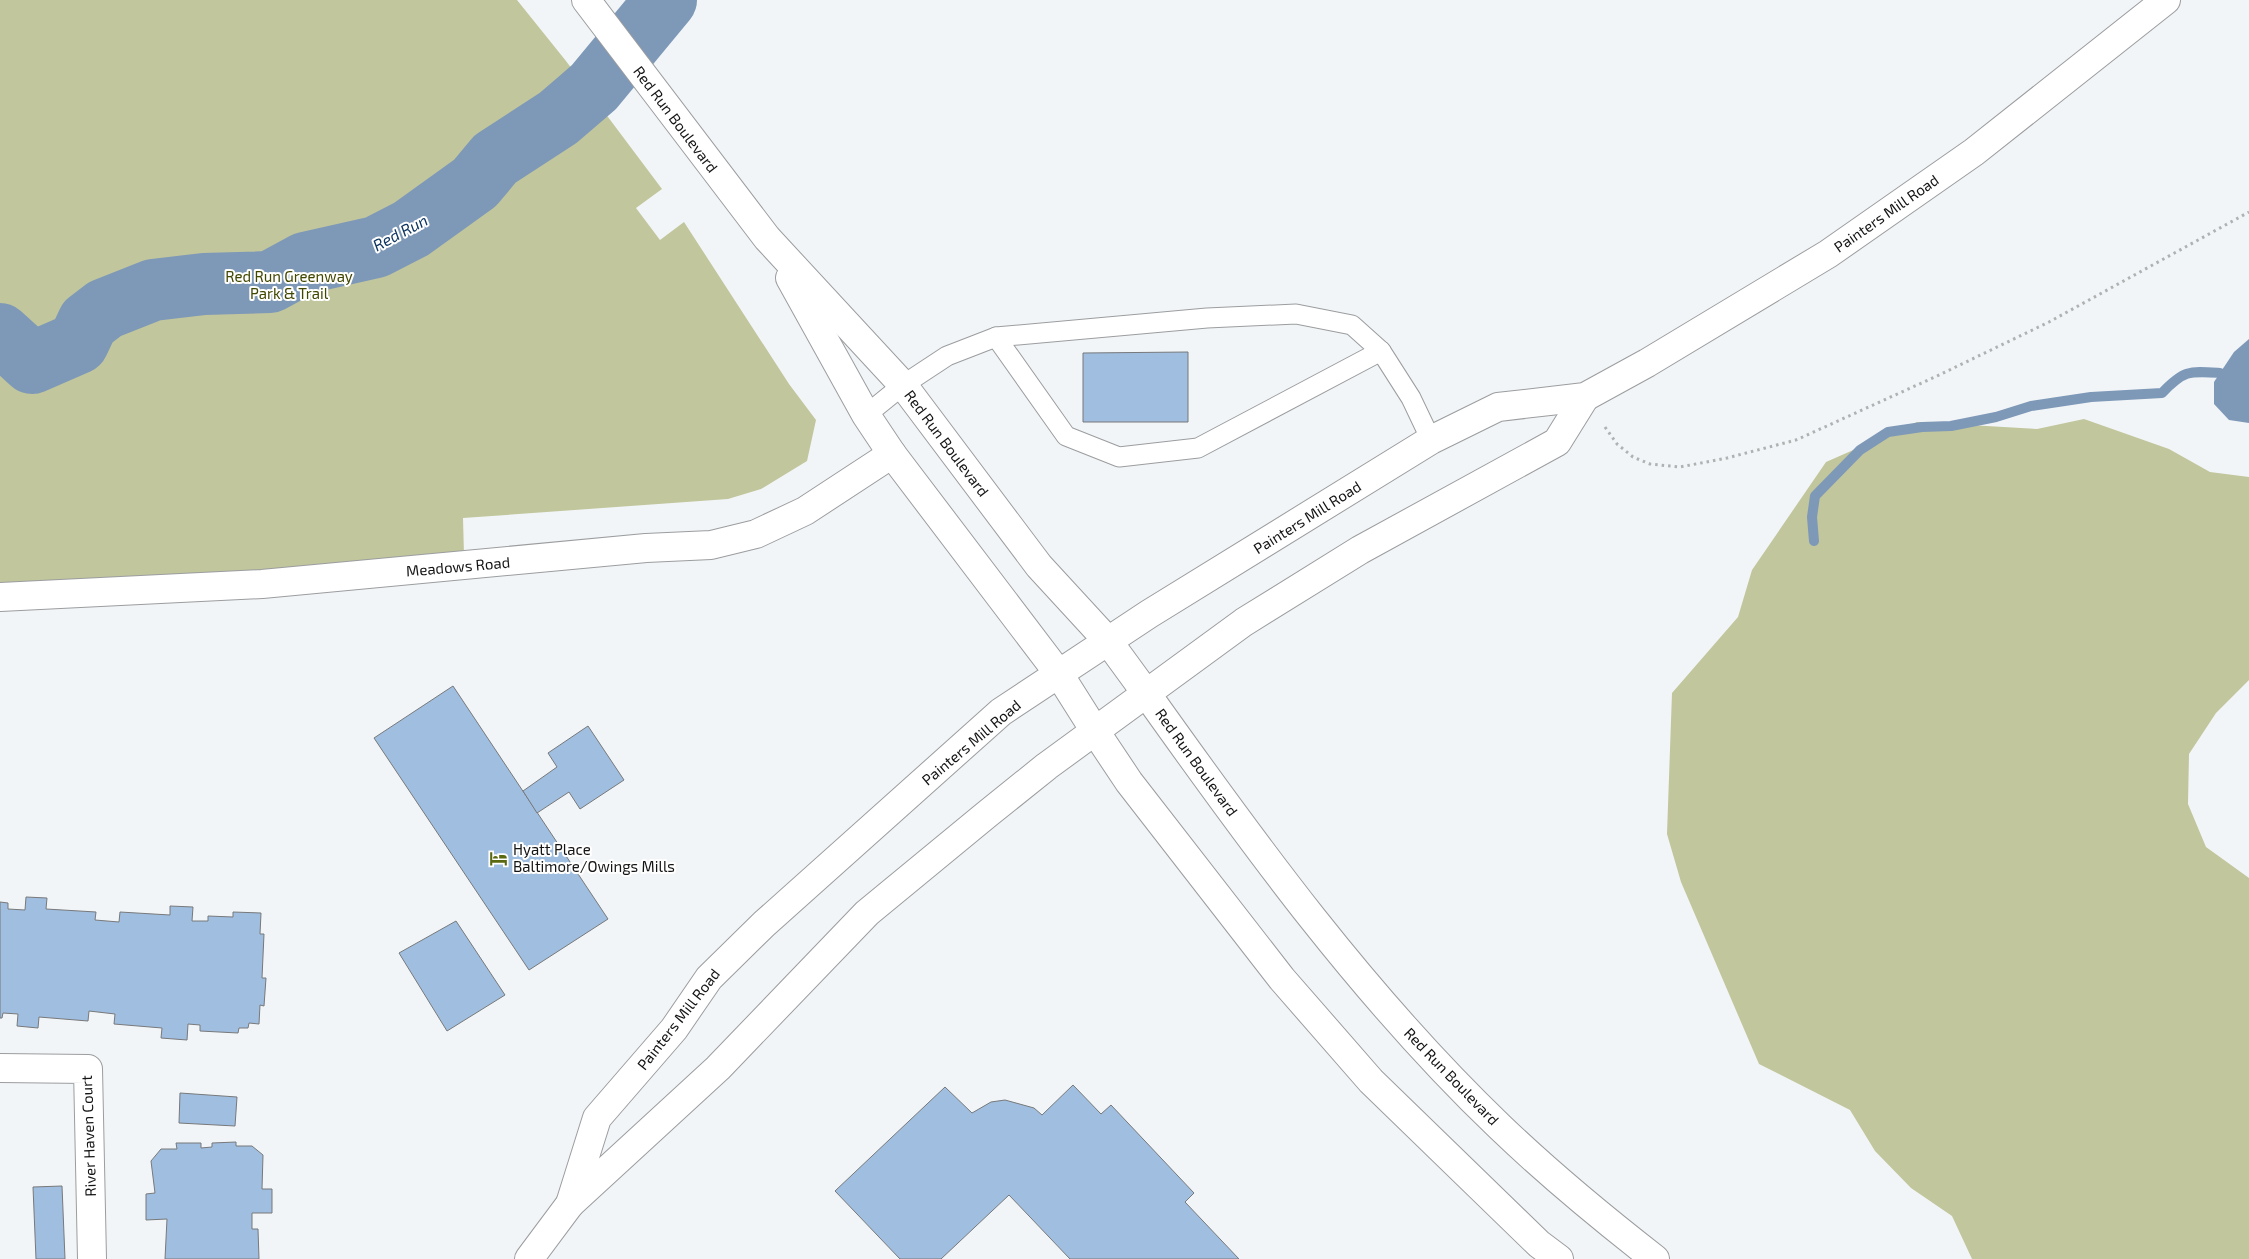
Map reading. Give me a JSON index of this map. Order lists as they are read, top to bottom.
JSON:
{
  "streets": {
    "main road": [
      "Red Run Boulevard",
      "Painters Mill Road",
      "Meadows Road",
      "River Haven Court"
    ]
  },
  "crossings": [
    ["Red Run Boulevard", "Painters Mill Road"],
    ["Red Run Boulevard", "Meadows Road"]
  ],
  "water": ["Red Run"],
  "parks": ["Red Run Greenway Park & Trail"],
  "places": {
    "hotel": ["Hyatt Place Baltimore/Owings Mills"]
  }
}
